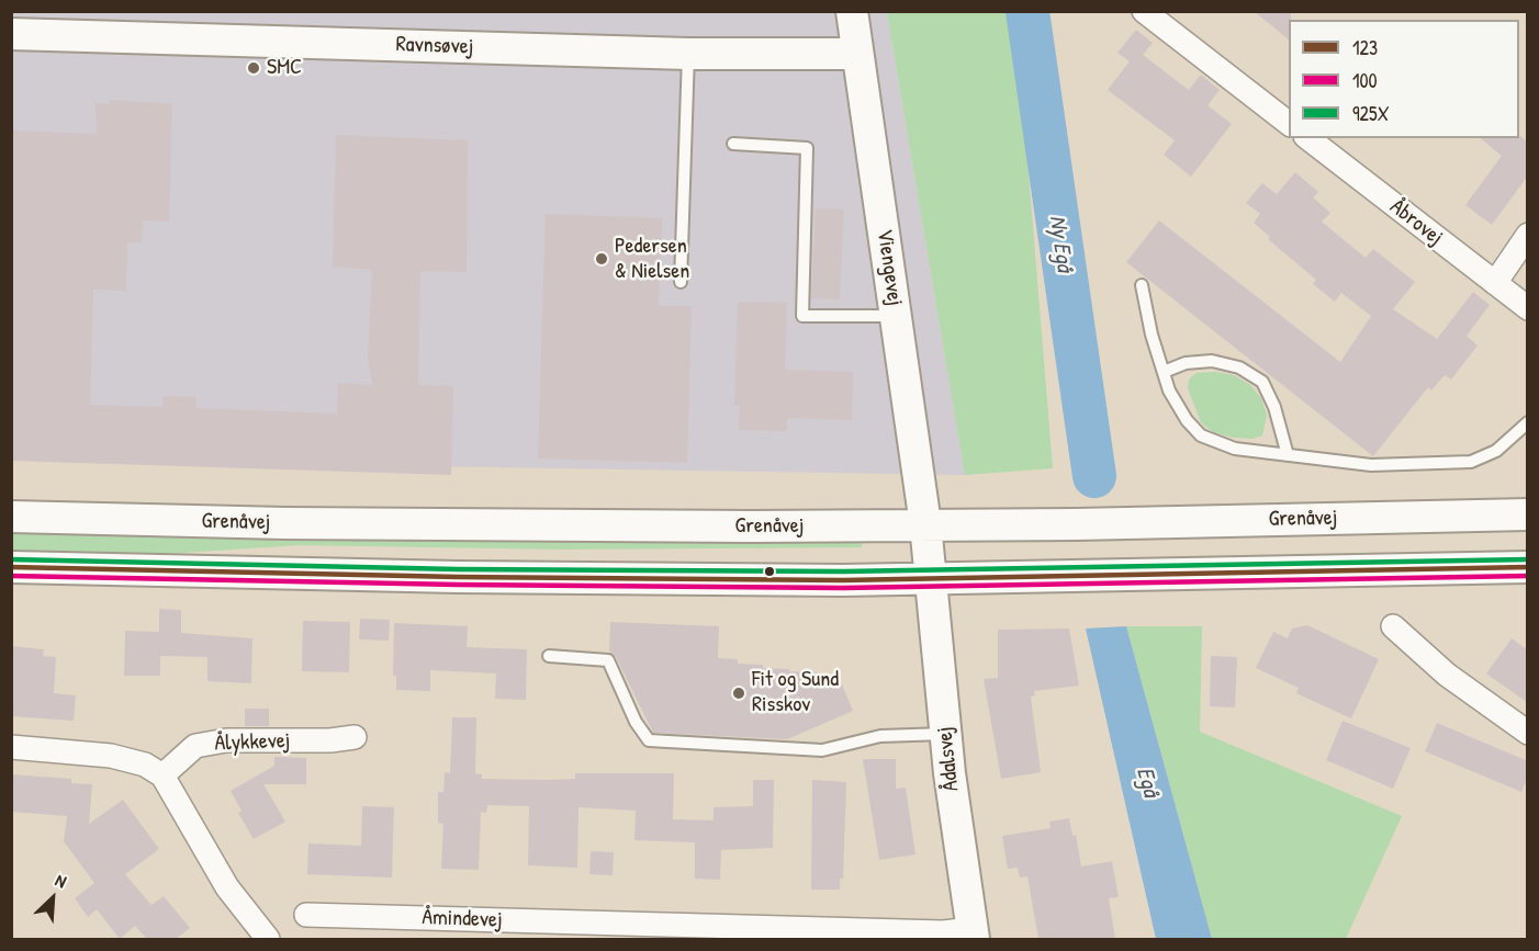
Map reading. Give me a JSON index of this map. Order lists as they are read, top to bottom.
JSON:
{
  "streets": {
    "main road": [
      "Ravnsøvej",
      "Viengevej",
      "Grenåvej",
      "Ådalsvej"
    ],
    "street": ["Åbrovej", "Ålykkevej", "Åmindevej"]
  },
  "crossings": [
    ["Ravnsøvej", "Viengevej"],
    ["Viengevej", "Grenåvej"],
    ["Viengevej", "Ådalsvej"],
    ["Ådalsvej", "Åmindevej"]
  ],
  "water": ["Ny Egå", "Egå"],
  "places": ["SMC", "Pedersen & Nielsen", "Fit og Sund Risskov"],
  "lines": ["transit line 925X", "transit line 123", "transit line 100"],
  "legend": ["123", "100", "925X"],
  "north": "top right"
}
